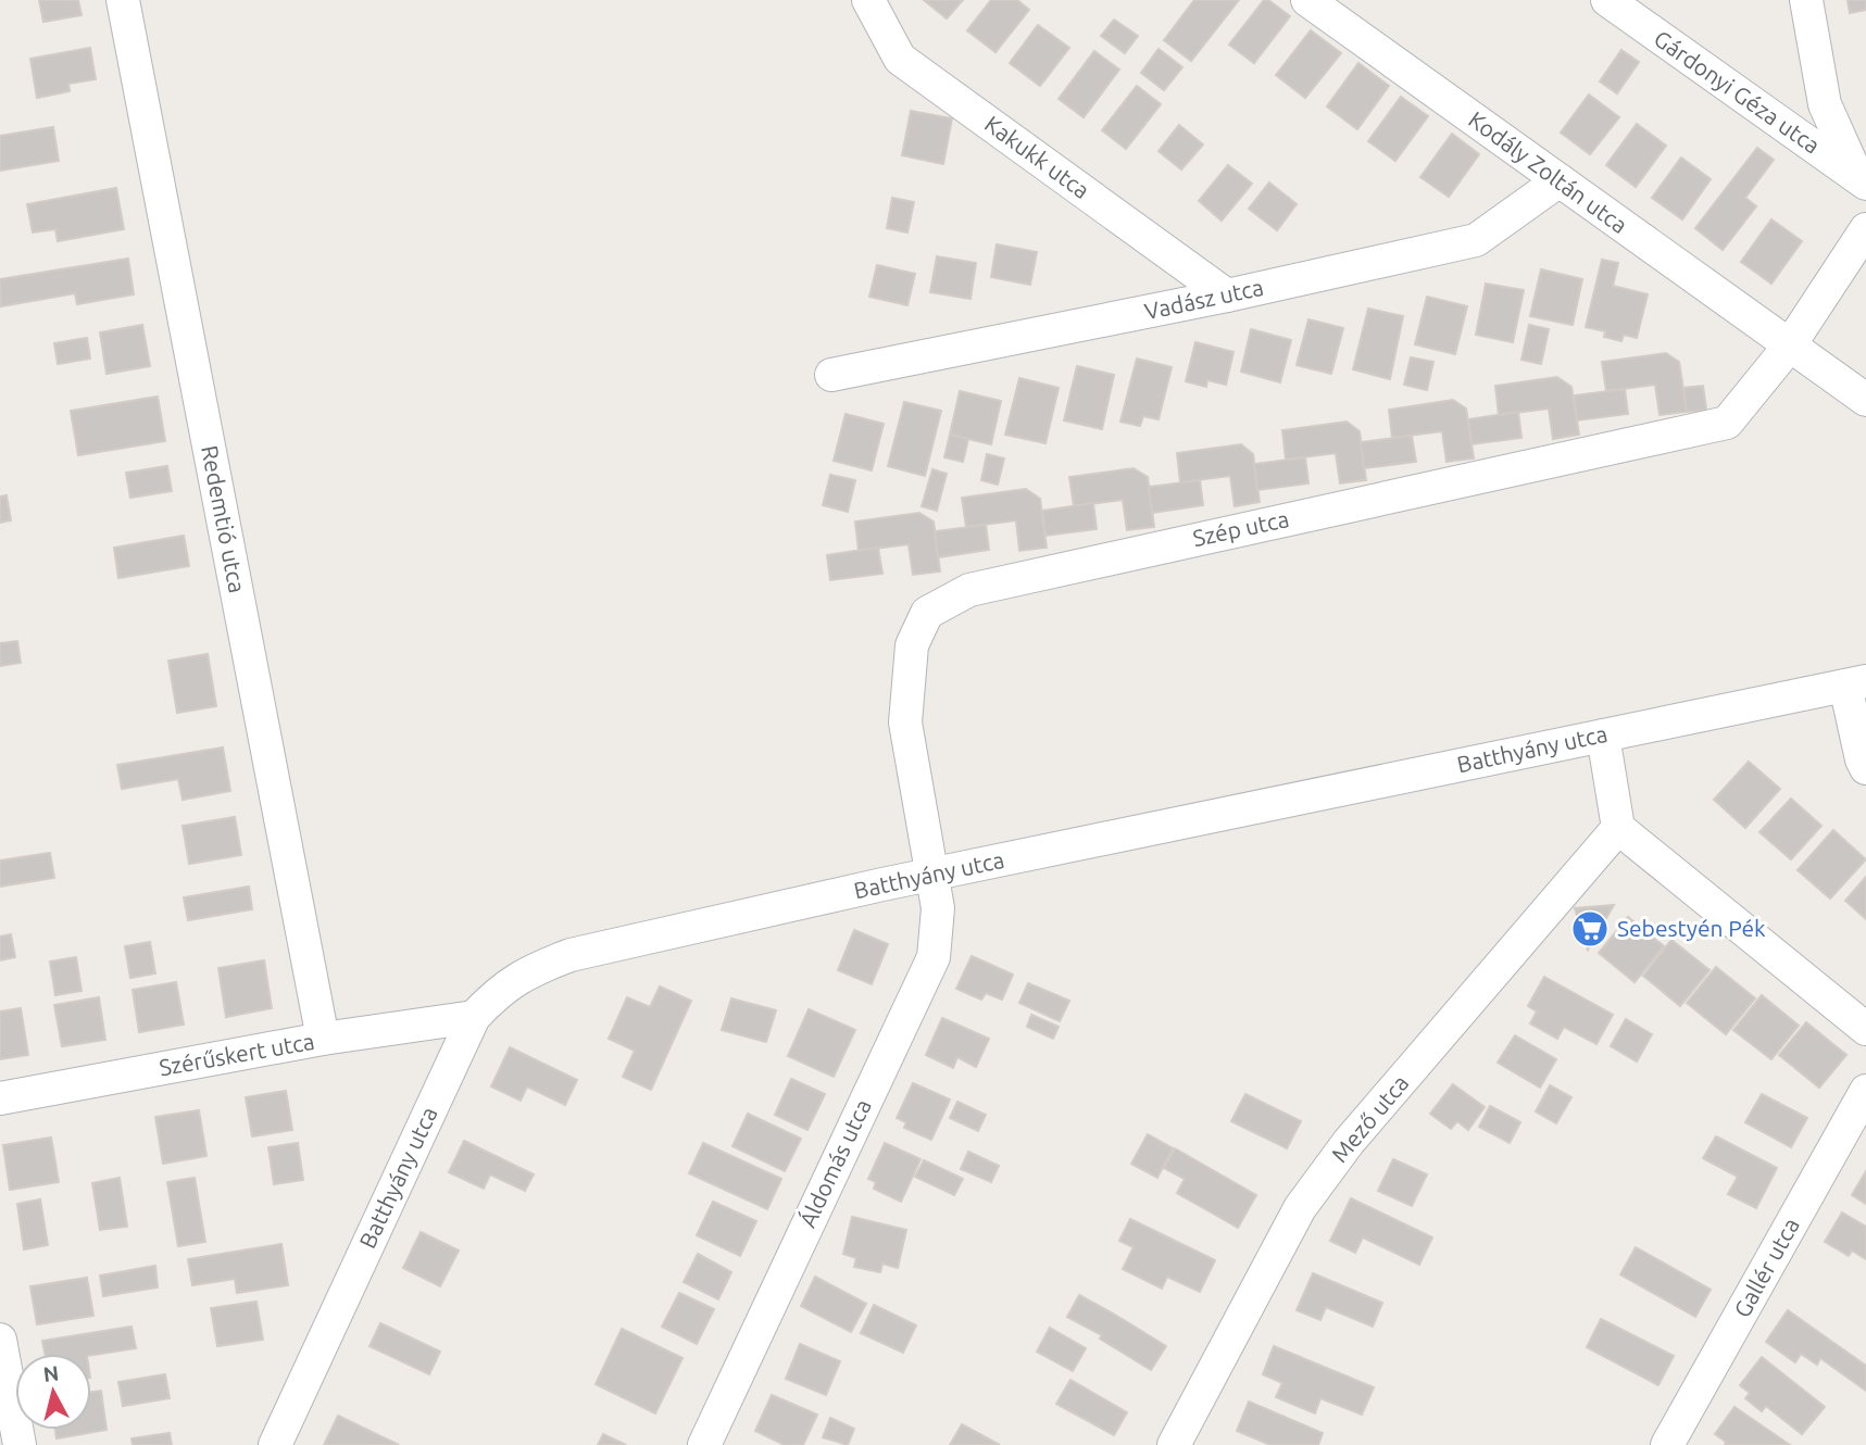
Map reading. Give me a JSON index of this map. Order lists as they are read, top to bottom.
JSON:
{
  "streets": {
    "street": [
      "Gárdonyi Géza utca",
      "Kakukk utca",
      "Kodály Zoltán utca",
      "Vadász utca",
      "Redemtió utca",
      "Szép utca",
      "Batthyány utca",
      "Szérűskert utca",
      "Mező utca",
      "Áldomás utca",
      "Gallér utca"
    ]
  },
  "crossings": [
    ["Kakukk utca", "Vadász utca"],
    ["Kodály Zoltán utca", "Vadász utca"],
    ["Kodály Zoltán utca", "Szép utca"],
    ["Redemtió utca", "Szérűskert utca"],
    ["Szép utca", "Batthyány utca"],
    ["Szép utca", "Áldomás utca"],
    ["Batthyány utca", "Szérűskert utca"],
    ["Batthyány utca", "Áldomás utca"]
  ],
  "places": {
    "supermarket": ["Sebestyén Pék"]
  },
  "north": "top"
}
